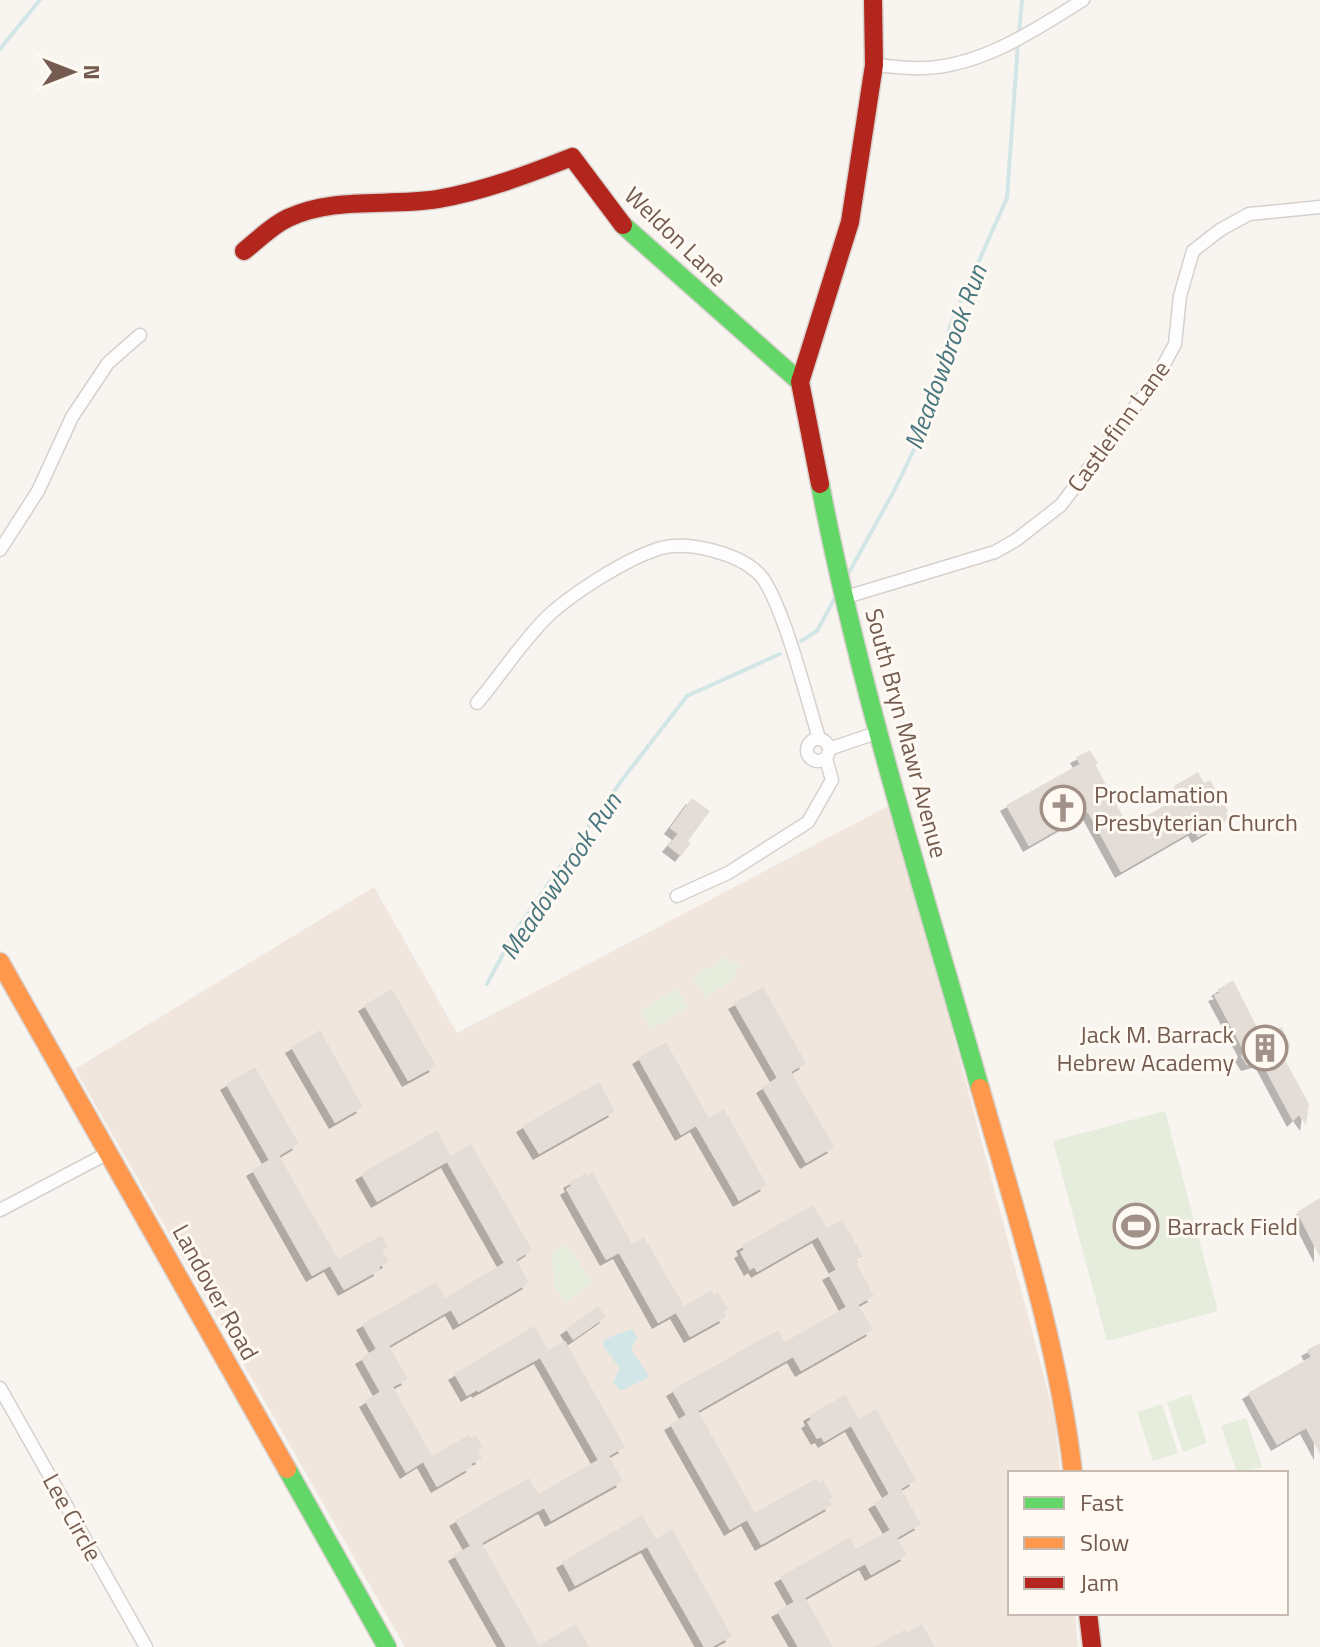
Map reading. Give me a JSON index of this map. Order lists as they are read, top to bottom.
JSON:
{
  "streets": {
    "main road": ["Weldon Lane", "South Bryn Mawr Avenue", "Landover Road"],
    "street": ["Castlefinn Lane", "Lee Circle"]
  },
  "crossings": [
    ["Weldon Lane", "South Bryn Mawr Avenue"],
    ["Castlefinn Lane", "South Bryn Mawr Avenue"]
  ],
  "water": ["Meadowbrook Run"],
  "places": {
    "church": ["Proclamation Presbyterian Church"],
    "building": ["Jack M. Barrack Hebrew Academy"],
    "sports": ["Barrack Field"]
  },
  "legend": ["Fast", "Slow", "Jam"],
  "north": "right"
}
